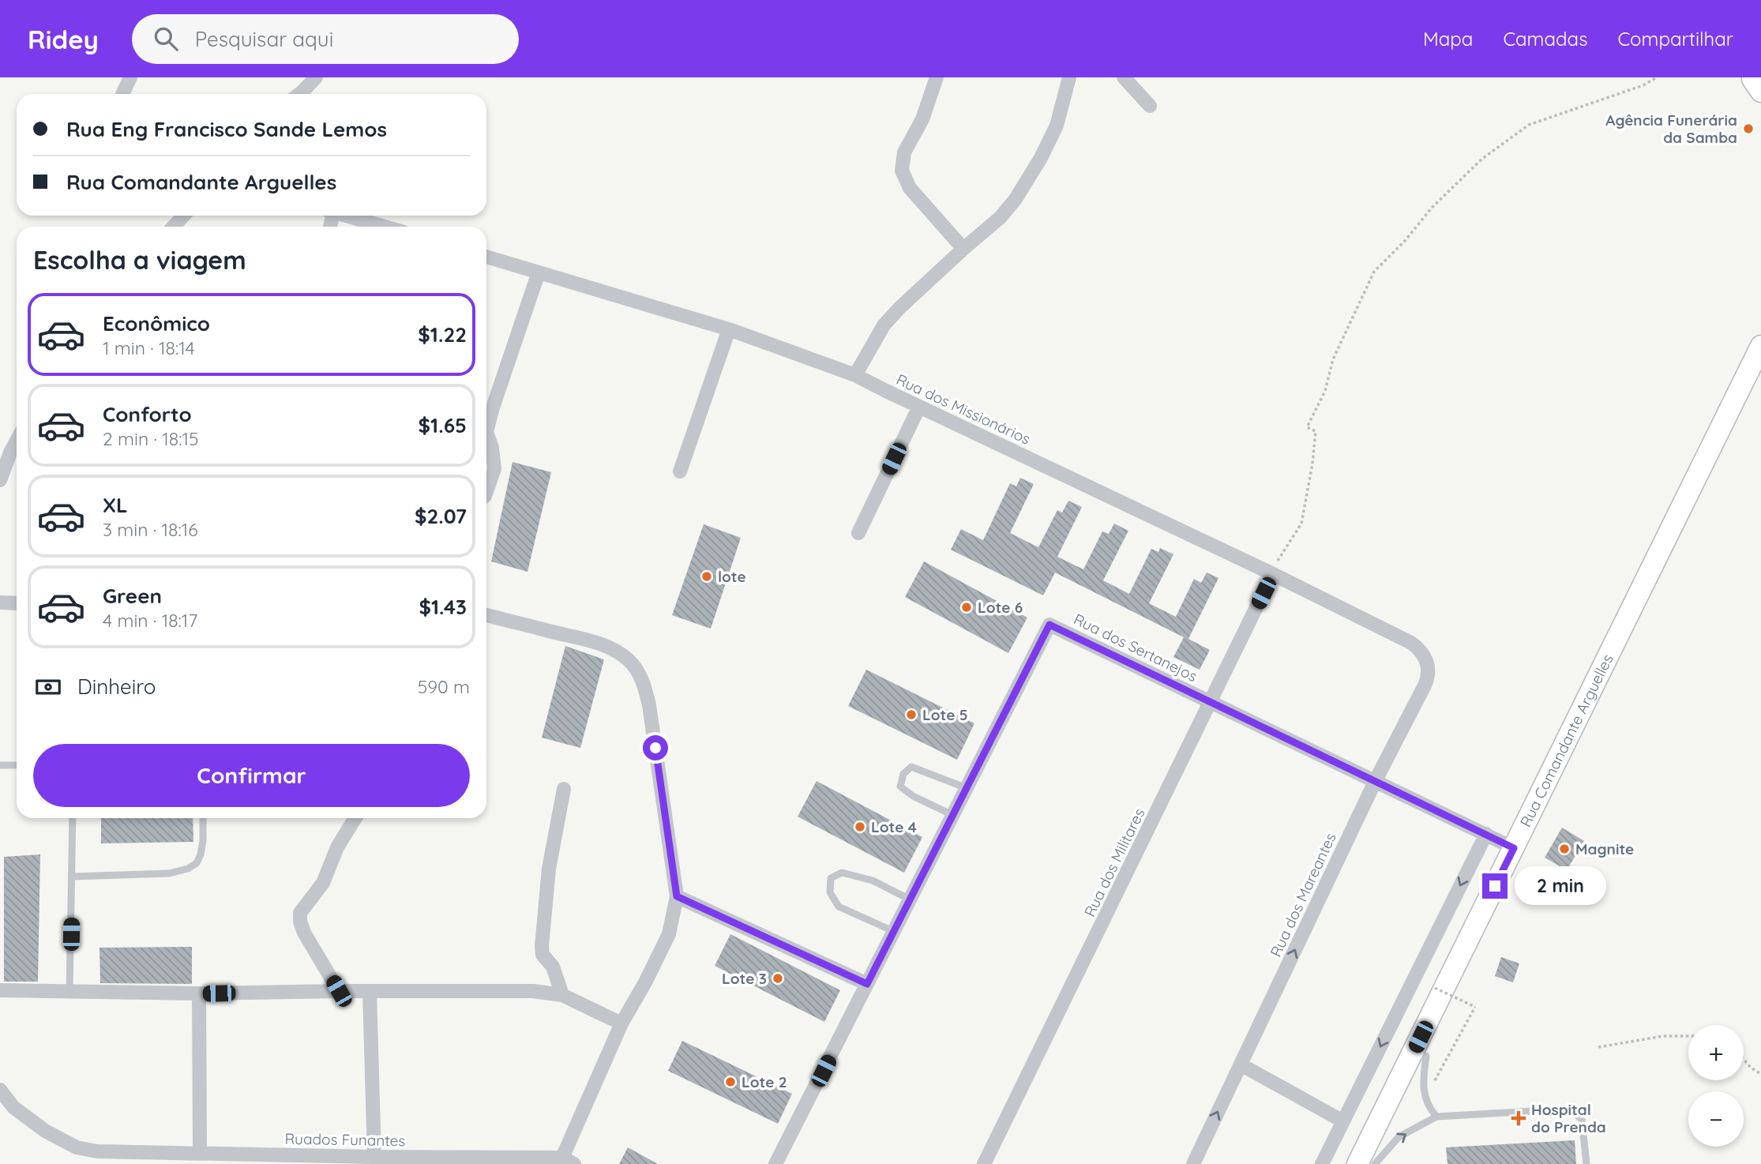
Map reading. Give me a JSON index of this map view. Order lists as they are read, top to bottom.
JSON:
{
  "streets": {
    "main road": ["Rua Comandante Arguelles"],
    "street": [
      "Rua dos Missionários",
      "Rua dos Sertanejos",
      "Rua dos Militares",
      "Rua dos Mareantes",
      "Ruados Funantes"
    ]
  },
  "crossings": [
    ["Rua dos Missionários", "Rua dos Militares"],
    ["Rua dos Missionários", "Rua dos Mareantes"],
    ["Rua dos Sertanejos", "Rua Comandante Arguelles"],
    ["Rua dos Sertanejos", "Rua dos Militares"],
    ["Rua dos Sertanejos", "Rua dos Mareantes"]
  ],
  "places": {
    "other": [
      "Agência Funerária da Samba",
      "lote",
      "Lote 6",
      "Lote 5",
      "Lote 4",
      "Magnite",
      "Lote 3",
      "Lote 2"
    ],
    "health": ["Hospital do Prenda"]
  },
  "page": {
    "header": "Ridey",
    "search": "Pesquisar aqui",
    "nav": ["Mapa", "Camadas", "Compartilhar"],
    "banner": ["Rua Eng Francisco Sande Lemos", "Rua Comandante Arguelles"],
    "heading": "Escolha a viagem",
    "list": [
      {
        "name": "Econômico",
        "note": "1 min · 18:14",
        "value": "$1.22"
      },
      {
        "name": "Conforto",
        "note": "2 min · 18:15",
        "value": "$1.65"
      },
      {
        "name": "XL",
        "note": "3 min · 18:16",
        "value": "$2.07"
      },
      {
        "name": "Green",
        "note": "4 min · 18:17",
        "value": "$1.43"
      }
    ],
    "pay": ["Dinheiro", "590 m"],
    "buttons": "Confirmar",
    "bubble": "2 min",
    "map_buttons": ["+", "−"]
  }
}
